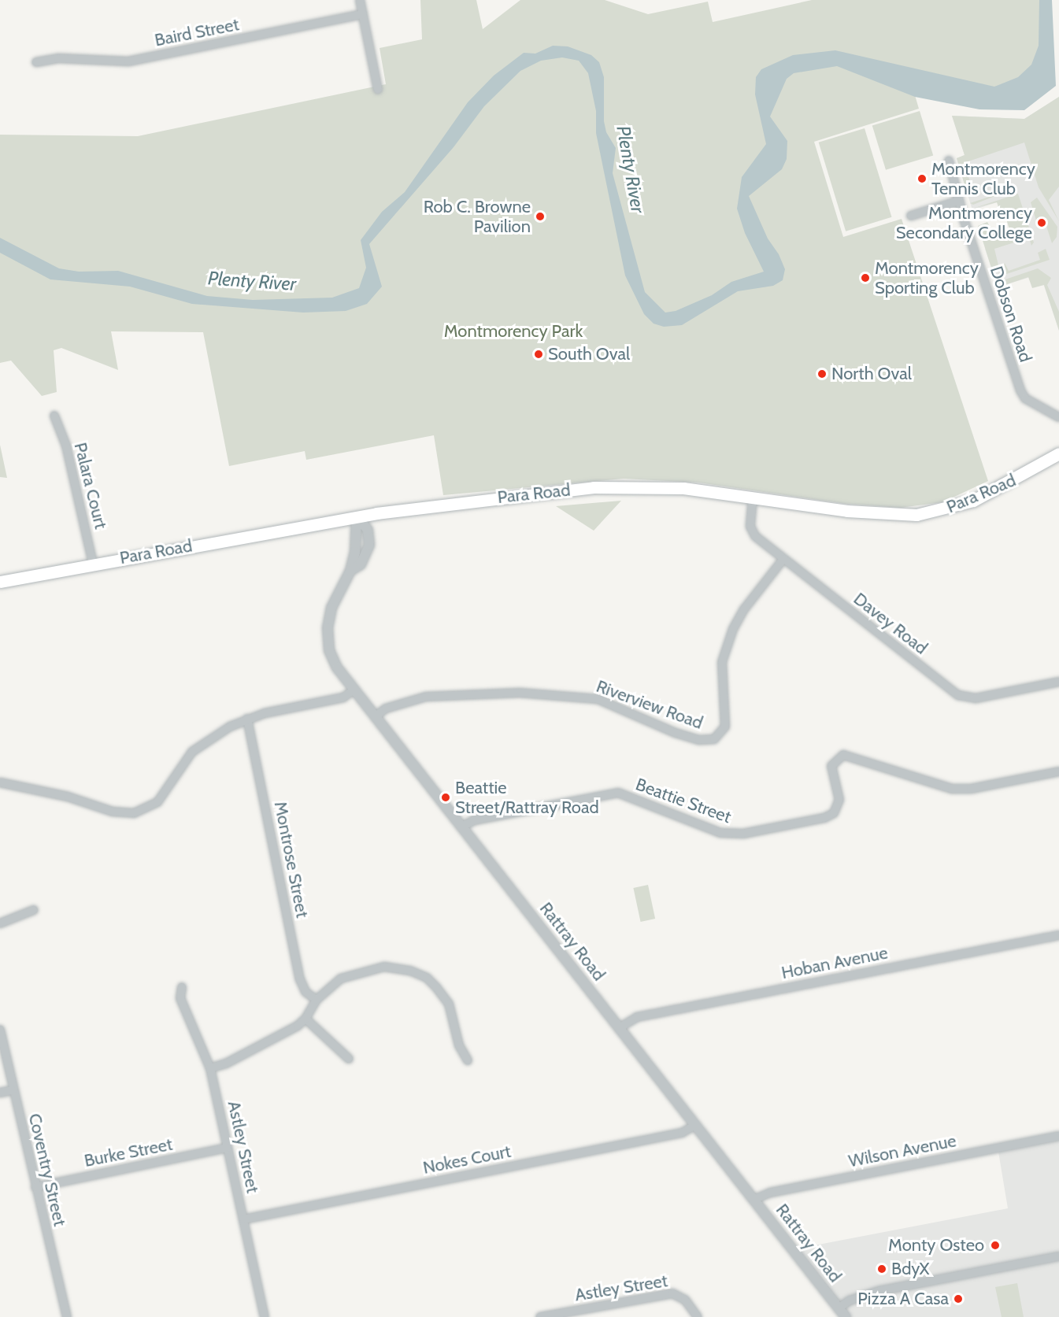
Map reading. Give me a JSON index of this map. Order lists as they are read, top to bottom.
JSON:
{
  "streets": {
    "main road": ["Para Road"],
    "street": [
      "Baird Street",
      "Dobson Road",
      "Palara Court",
      "Davey Road",
      "Riverview Road",
      "Beattie Street",
      "Montrose Street",
      "Rattray Road",
      "Hoban Avenue",
      "Astley Street",
      "Wilson Avenue",
      "Burke Street",
      "Nokes Court",
      "Coventry Street"
    ]
  },
  "crossings": [
    ["Palara Court", "Para Road"],
    ["Para Road", "Davey Road"],
    ["Para Road", "Rattray Road"],
    ["Davey Road", "Riverview Road"],
    ["Riverview Road", "Rattray Road"],
    ["Beattie Street", "Rattray Road"],
    ["Rattray Road", "Hoban Avenue"],
    ["Rattray Road", "Wilson Avenue"],
    ["Rattray Road", "Nokes Court"],
    ["Astley Street", "Burke Street"],
    ["Astley Street", "Nokes Court"],
    ["Burke Street", "Coventry Street"]
  ],
  "water": ["Plenty River"],
  "parks": ["Montmorency Park"],
  "places": [
    "Montmorency Tennis Club",
    "Rob C. Browne Pavilion",
    "Montmorency Secondary College",
    "Montmorency Sporting Club",
    "South Oval",
    "North Oval",
    "Beattie Street/Rattray Road",
    "Monty Osteo",
    "BdyX",
    "Pizza A Casa"
  ]
}
